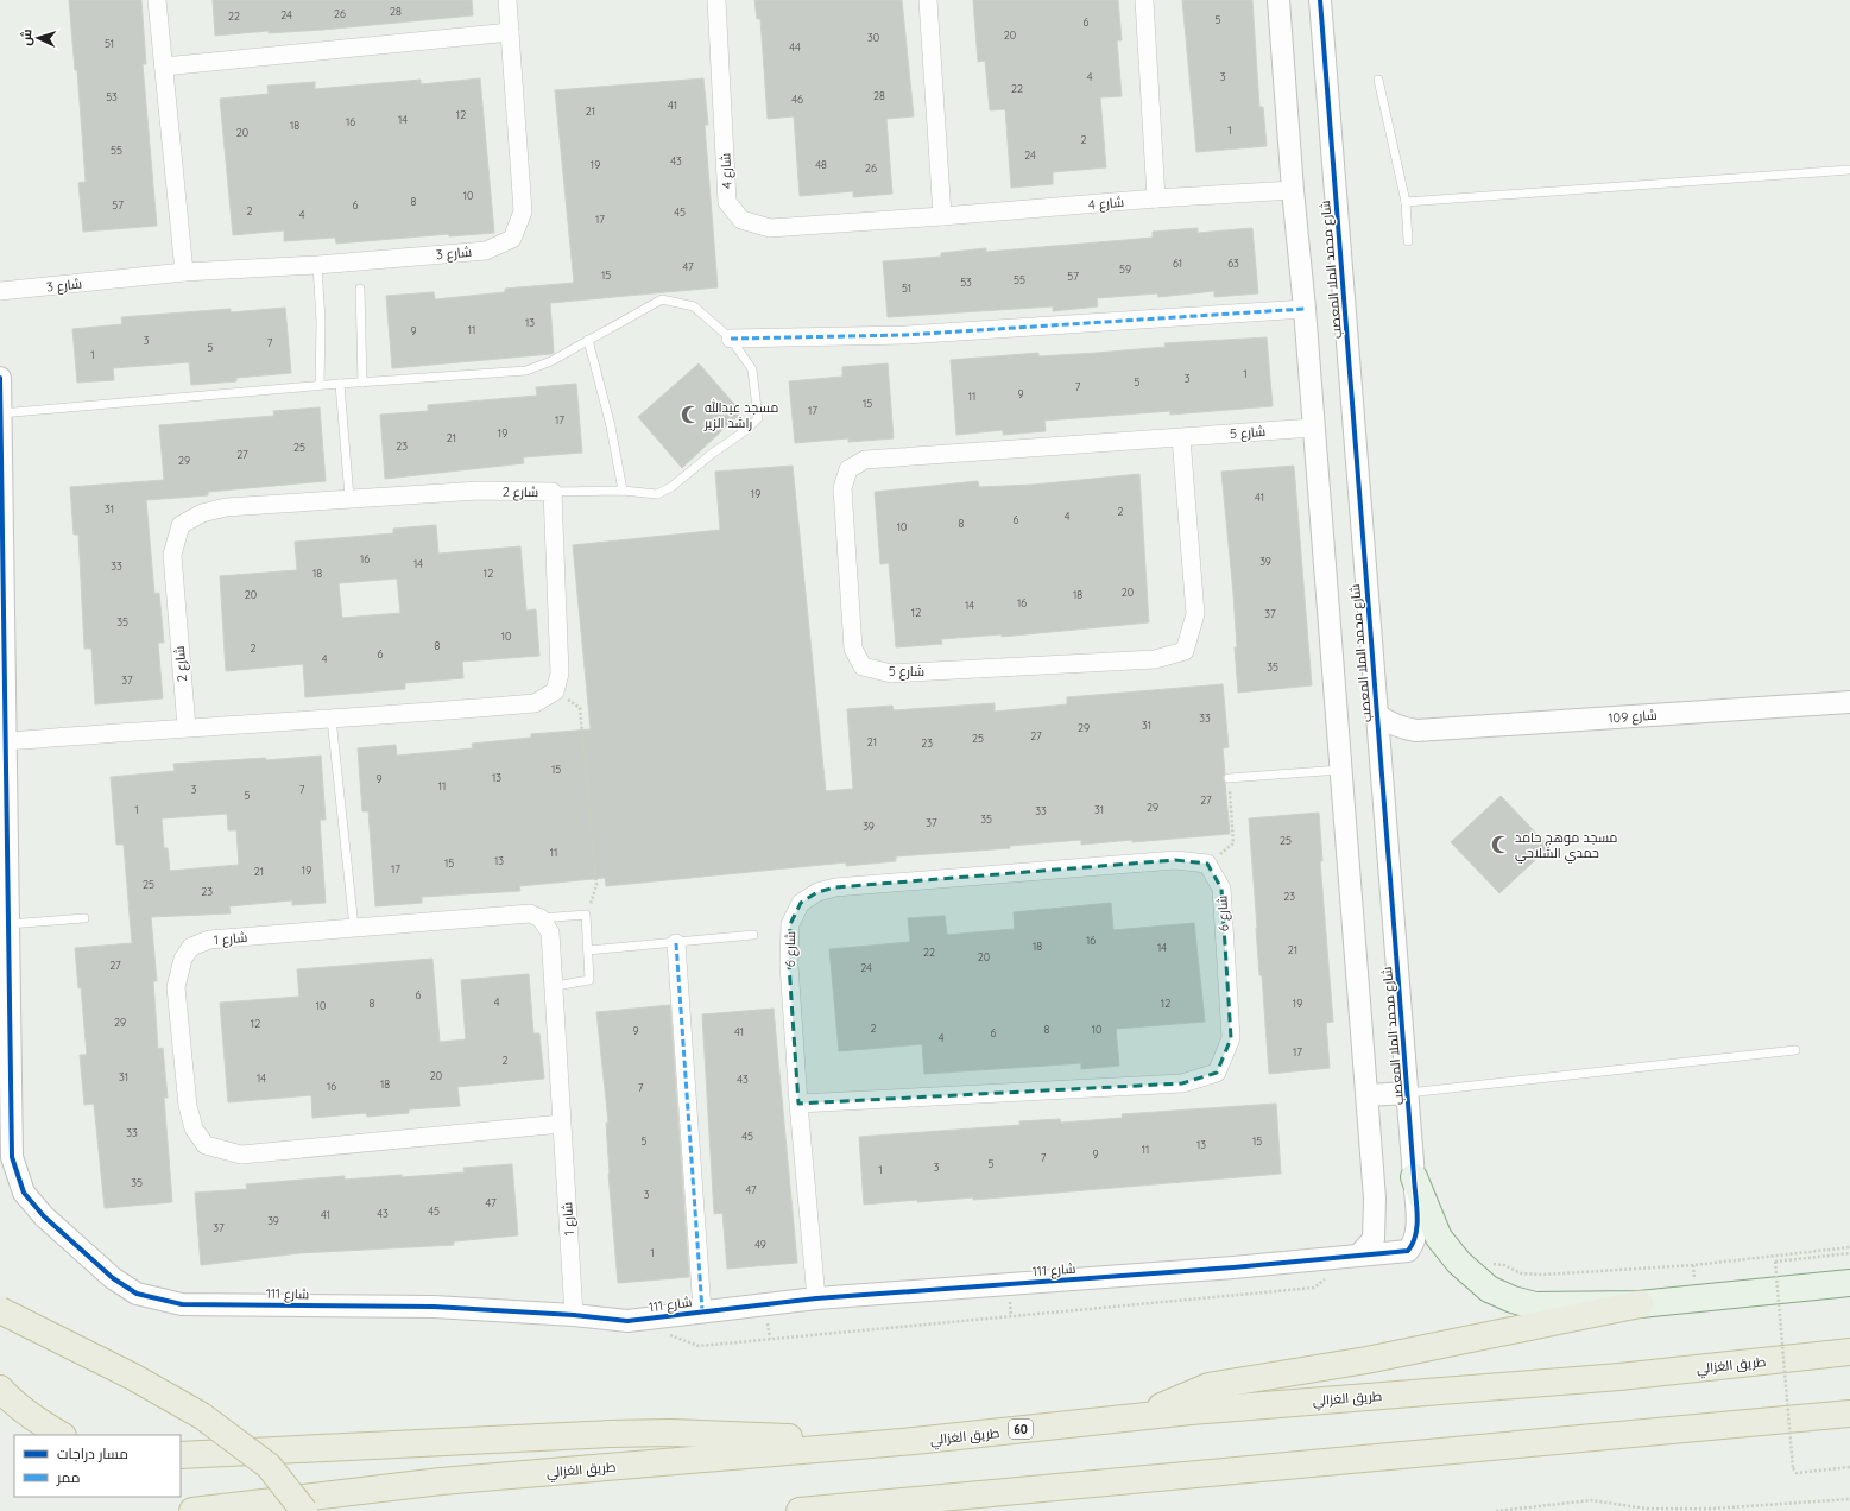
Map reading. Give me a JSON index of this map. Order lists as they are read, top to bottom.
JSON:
{
  "streets": {
    "highway": ["طريق الغزالي", "60"],
    "street": [
      "شارع 4",
      "شارع 3",
      "شارع محمد الملا المعصب",
      "شارع 5",
      "شارع 2",
      "شارع 109",
      "شارع 6",
      "شارع 1",
      "شارع 111"
    ]
  },
  "crossings": [
    ["شارع محمد الملا المعصب", "شارع 109"],
    ["شارع محمد الملا المعصب", "شارع 111"],
    ["شارع 6", "شارع 111"],
    ["شارع 1", "شارع 111"]
  ],
  "places": {
    "mosque": ["مسجد عبدالله راشد الزير", "مسجد موهج حامد حمدي الشلاحي"]
  },
  "house_numbers": [
    "28",
    "26",
    "24",
    "22",
    "5",
    "6",
    "20",
    "30",
    "51",
    "44",
    "4",
    "3",
    "22",
    "28",
    "53",
    "46",
    "41",
    "21",
    "12",
    "14",
    "16",
    "18",
    "1",
    "20",
    "2",
    "55",
    "24",
    "43",
    "19",
    "48",
    "26",
    "10",
    "8",
    "57",
    "6",
    "2",
    "45",
    "4",
    "17",
    "61",
    "63",
    "47",
    "59",
    "15",
    "57",
    "55",
    "53",
    "51",
    "13",
    "11",
    "9",
    "3",
    "7",
    "5",
    "1",
    "1",
    "3",
    "5",
    "7",
    "9",
    "11",
    "15",
    "17",
    "17",
    "19",
    "21",
    "23",
    "25",
    "27",
    "29",
    "19",
    "41",
    "31",
    "2",
    "4",
    "6",
    "8",
    "10",
    "16",
    "39",
    "14",
    "33",
    "18",
    "12",
    "20",
    "20",
    "18",
    "16",
    "14",
    "12",
    "37",
    "35",
    "10",
    "8",
    "2",
    "6",
    "4",
    "35",
    "37",
    "33",
    "31",
    "29",
    "27",
    "25",
    "21",
    "23",
    "15",
    "13",
    "9",
    "11",
    "3",
    "7",
    "5",
    "27",
    "29",
    "1",
    "31",
    "33",
    "35",
    "37",
    "39",
    "25",
    "11",
    "13",
    "15",
    "17",
    "19",
    "21",
    "25",
    "23",
    "23",
    "16",
    "18",
    "14",
    "21",
    "22",
    "20",
    "27",
    "24",
    "6",
    "4",
    "8",
    "12",
    "19",
    "10",
    "29",
    "12",
    "2",
    "8",
    "10",
    "9",
    "41",
    "6",
    "4",
    "17",
    "2",
    "20",
    "31",
    "14",
    "43",
    "18",
    "16",
    "7",
    "33",
    "45",
    "5",
    "15",
    "13",
    "11",
    "9",
    "7",
    "5",
    "3",
    "1",
    "35",
    "47",
    "3",
    "47",
    "45",
    "43",
    "41",
    "39",
    "37",
    "49",
    "1"
  ],
  "legend": ["مسار دراجات", "ممر"],
  "north": "left"
}
